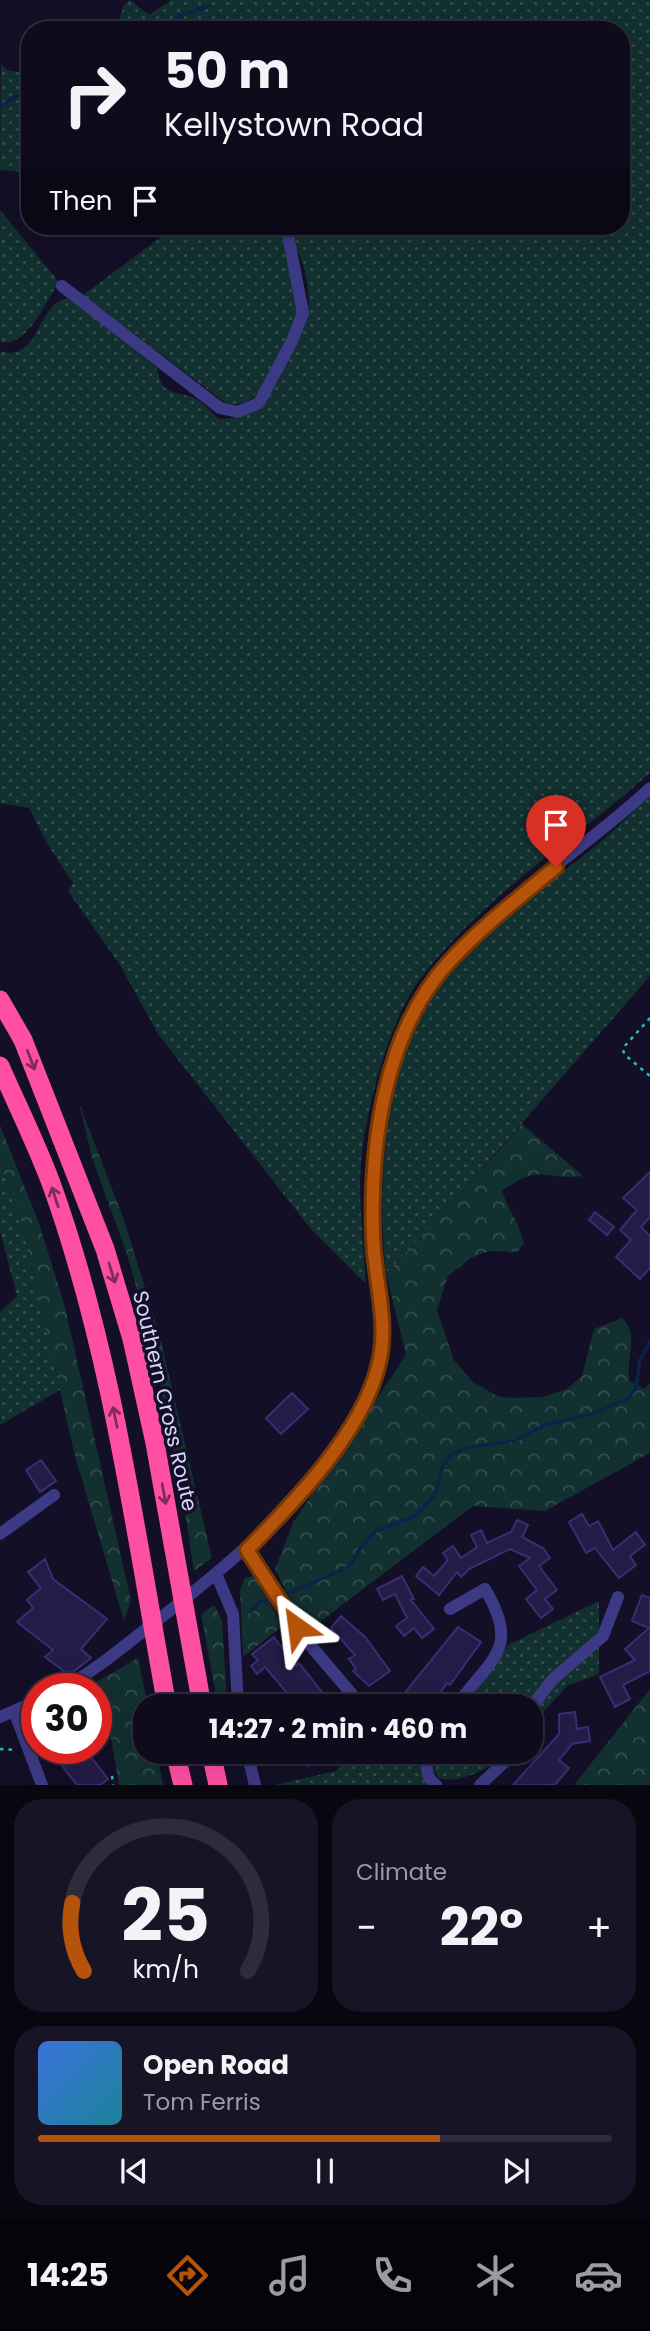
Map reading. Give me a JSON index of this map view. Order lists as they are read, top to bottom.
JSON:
{
  "streets": {
    "highway": ["Southern Cross Route"]
  },
  "page": {
    "turn": ["50 m", "Kellystown Road"],
    "then": "Then",
    "limit": "30",
    "trip": "14:27 · 2 min · 460 m",
    "tile": "Climate",
    "heat": ["−", "22°", "+"],
    "song": ["Open Road", "Tom Ferris"],
    "tabs": "14:25",
    "gauge": ["25", "km/h"]
  }
}
